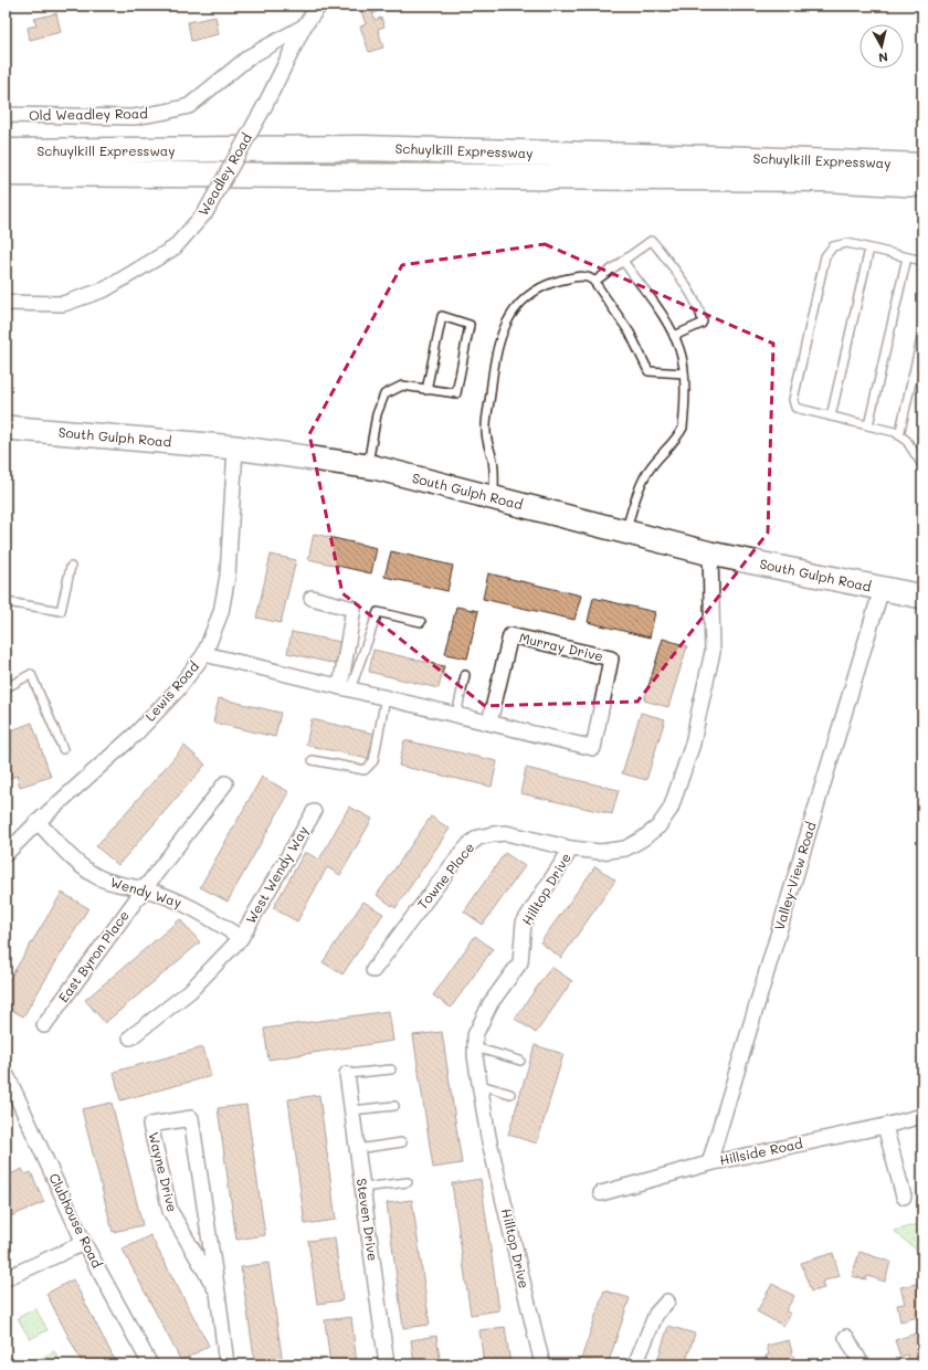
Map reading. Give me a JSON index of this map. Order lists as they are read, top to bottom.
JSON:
{
  "streets": {
    "highway": ["Schuylkill Expressway"],
    "main road": ["South Gulph Road"],
    "street": [
      "Old Weadley Road",
      "Weadley Road",
      "Murray Drive",
      "Lewis Road",
      "West Wendy Way",
      "Towne Place",
      "Valley-View Road",
      "Hilltop Drive",
      "Wendy Way",
      "East Byron Place",
      "Hillside Road",
      "Wayne Drive",
      "Steven Drive",
      "Clubhouse Road"
    ]
  },
  "crossings": [
    ["Old Weadley Road", "Weadley Road"],
    ["South Gulph Road", "Lewis Road"],
    ["South Gulph Road", "Valley-View Road"],
    ["South Gulph Road", "Hilltop Drive"],
    ["Murray Drive", "Lewis Road"],
    ["Lewis Road", "Wendy Way"],
    ["West Wendy Way", "Wendy Way"],
    ["Towne Place", "Hilltop Drive"],
    ["Valley-View Road", "Hillside Road"],
    ["Wendy Way", "East Byron Place"]
  ],
  "north": "bottom"
}
